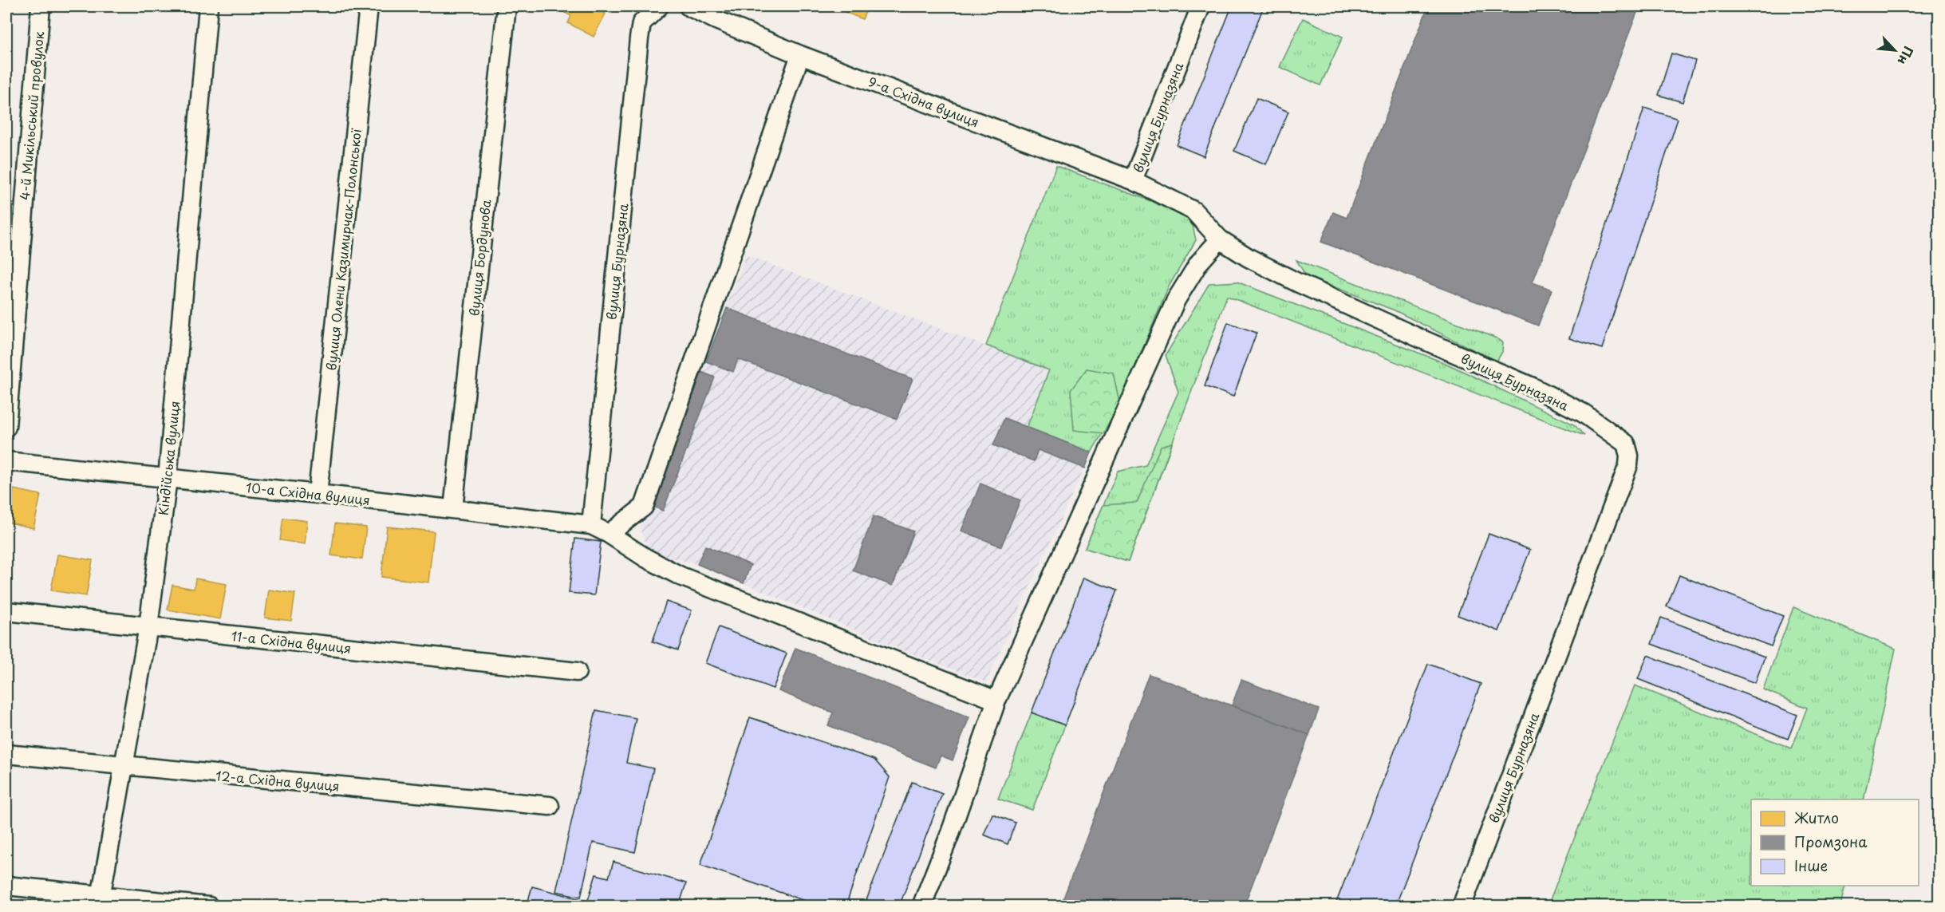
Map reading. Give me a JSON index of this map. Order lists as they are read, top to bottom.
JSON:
{
  "streets": {
    "street": [
      "9-а Східна вулиця",
      "4-й Микільський провулок",
      "вулиця Бурназяна",
      "вулиця Олени Казимирчак-Полонської",
      "вулиця Бордунова",
      "Кіндійська вулиця",
      "10-а Східна вулиця",
      "11-а Східна вулиця",
      "12-а Східна вулиця"
    ]
  },
  "crossings": [
    ["9-а Східна вулиця", "вулиця Бурназяна"],
    ["вулиця Бурназяна", "10-а Східна вулиця"],
    ["вулиця Олени Казимирчак-Полонської", "10-а Східна вулиця"],
    ["вулиця Бордунова", "10-а Східна вулиця"],
    ["Кіндійська вулиця", "10-а Східна вулиця"],
    ["Кіндійська вулиця", "11-а Східна вулиця"],
    ["Кіндійська вулиця", "12-а Східна вулиця"]
  ],
  "legend": ["Житло", "Промзона", "Інше"],
  "north": "bottom right"
}
